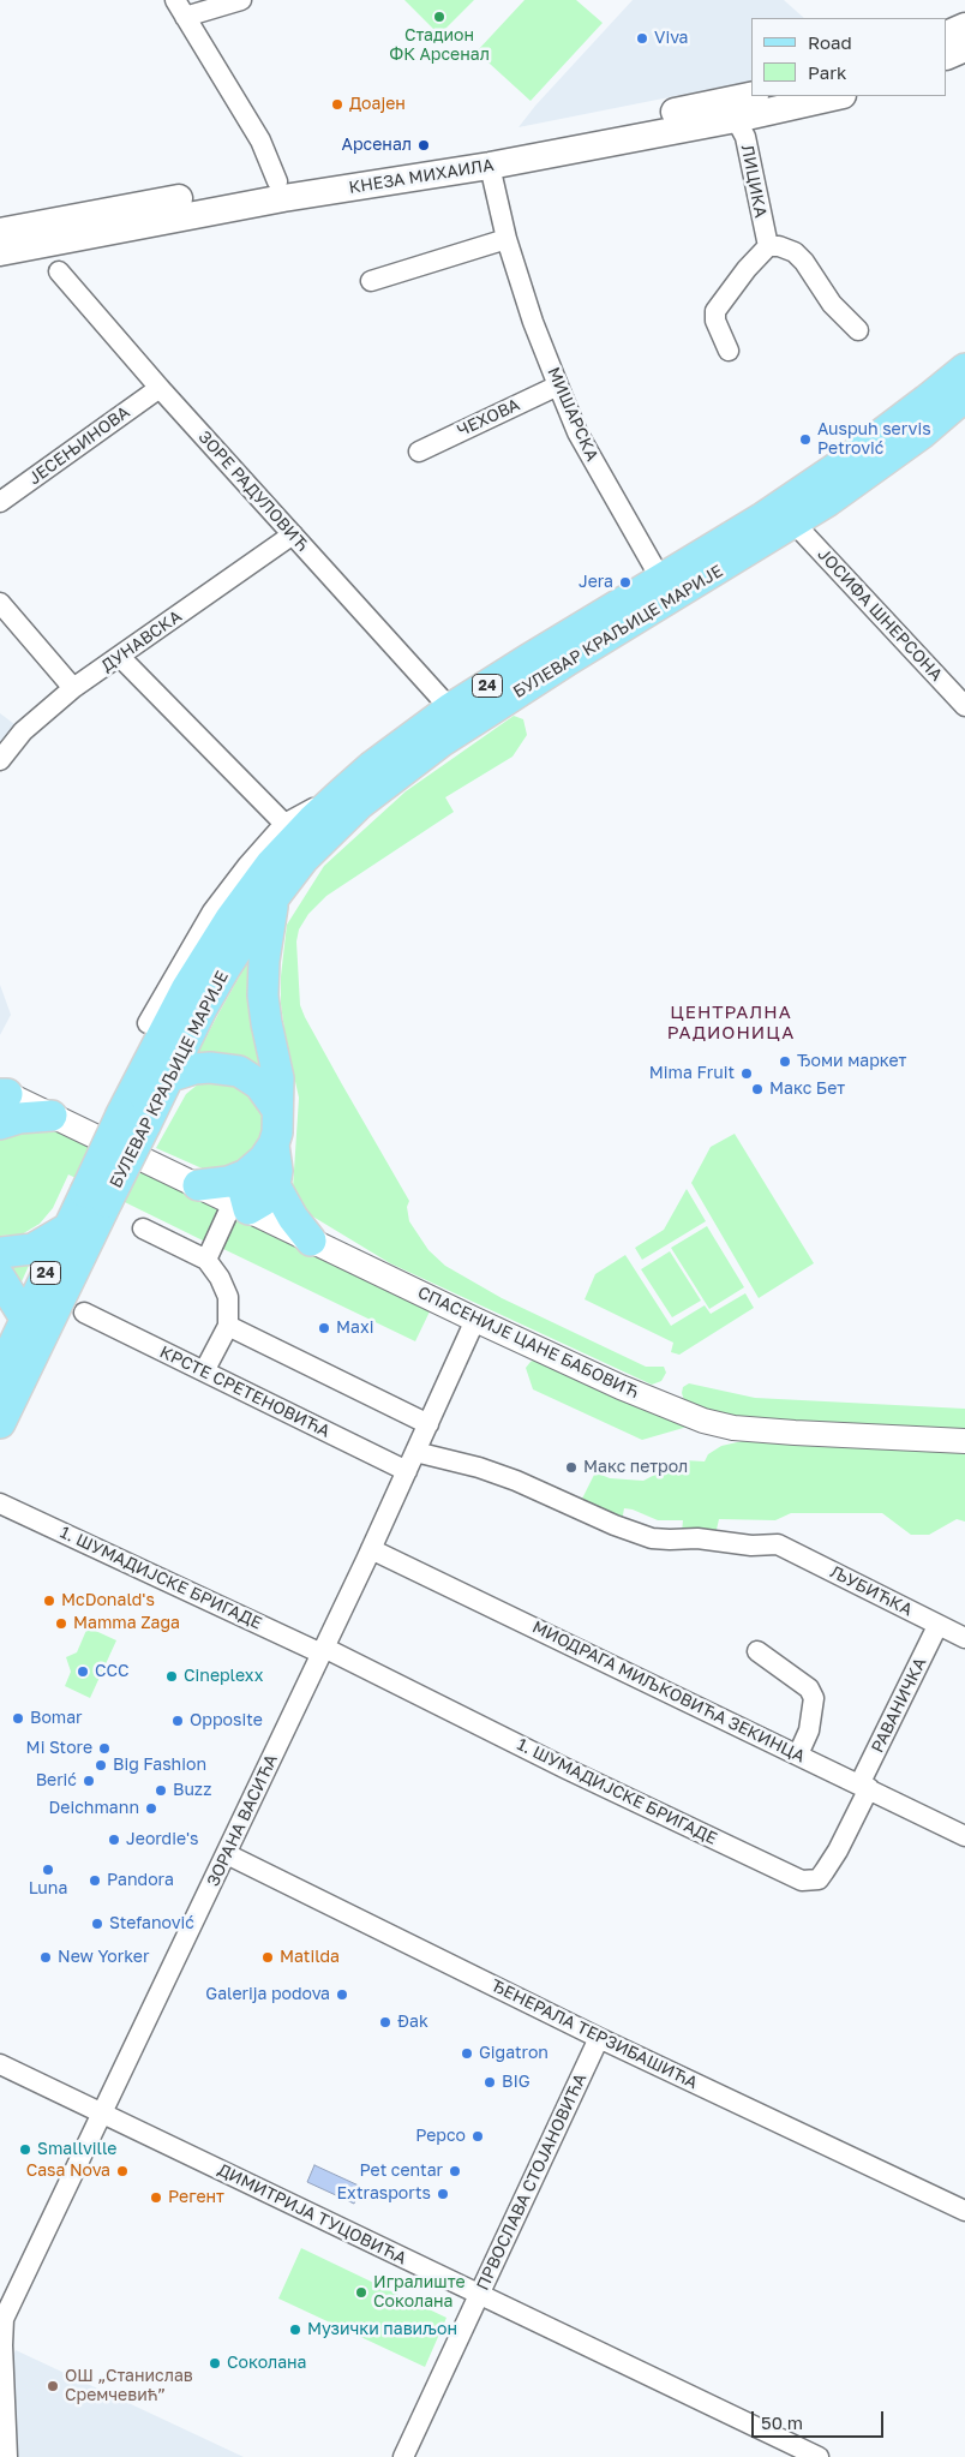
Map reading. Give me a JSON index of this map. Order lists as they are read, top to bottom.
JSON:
{
  "streets": {
    "main road": ["КНЕЗА МИХАИЛА", "БУЛЕВАР КРАЉИЦЕ МАРИЈЕ", "24"],
    "street": [
      "ЛИЦИКА",
      "МИШАРСКА",
      "ЧЕХОВА",
      "ЈЕСЕЊИНОВА",
      "ЗОРЕ РАДУЛОВИЋ",
      "ЈОСИФА ШНЕРСОНА",
      "ДУНАВСКА",
      "СПАСЕНИЈЕ ЦАНЕ БАБОВИЋ",
      "КРСТЕ СРЕТЕНОВИЋА",
      "1. ШУМАДИЈСКЕ БРИГАДЕ",
      "ЉУБИЋКА",
      "МИОДРАГА МИЉКОВИЋА ЗЕКИНЦА",
      "РАВАНИЧКА",
      "ЗОРАНА ВАСИЋА",
      "ЂЕНЕРАЛА ТЕРЗИБАШИЋА",
      "ПРВОСЛАВА СТОЈАНОВИЋА",
      "ДИМИТРИЈА ТУЦОВИЋА"
    ]
  },
  "crossings": [
    ["КНЕЗА МИХАИЛА", "ЛИЦИКА"],
    ["КНЕЗА МИХАИЛА", "МИШАРСКА"],
    ["МИШАРСКА", "ЧЕХОВА"],
    ["МИШАРСКА", "БУЛЕВАР КРАЉИЦЕ МАРИЈЕ"],
    ["ЈЕСЕЊИНОВА", "ЗОРЕ РАДУЛОВИЋ"],
    ["ЗОРЕ РАДУЛОВИЋ", "БУЛЕВАР КРАЉИЦЕ МАРИЈЕ"],
    ["ЗОРЕ РАДУЛОВИЋ", "ДУНАВСКА"],
    ["ЈОСИФА ШНЕРСОНА", "БУЛЕВАР КРАЉИЦЕ МАРИЈЕ"],
    ["СПАСЕНИЈЕ ЦАНЕ БАБОВИЋ", "ЗОРАНА ВАСИЋА"],
    ["КРСТЕ СРЕТЕНОВИЋА", "ЗОРАНА ВАСИЋА"],
    ["1. ШУМАДИЈСКЕ БРИГАДЕ", "МИОДРАГА МИЉКОВИЋА ЗЕКИНЦА"],
    ["1. ШУМАДИЈСКЕ БРИГАДЕ", "РАВАНИЧКА"],
    ["1. ШУМАДИЈСКЕ БРИГАДЕ", "ЗОРАНА ВАСИЋА"],
    ["ЉУБИЋКА", "РАВАНИЧКА"],
    ["ЉУБИЋКА", "ЗОРАНА ВАСИЋА"],
    ["МИОДРАГА МИЉКОВИЋА ЗЕКИНЦА", "РАВАНИЧКА"],
    ["МИОДРАГА МИЉКОВИЋА ЗЕКИНЦА", "ЗОРАНА ВАСИЋА"],
    ["ЗОРАНА ВАСИЋА", "ЂЕНЕРАЛА ТЕРЗИБАШИЋА"],
    ["ЗОРАНА ВАСИЋА", "ДИМИТРИЈА ТУЦОВИЋА"],
    ["ЂЕНЕРАЛА ТЕРЗИБАШИЋА", "ПРВОСЛАВА СТОЈАНОВИЋА"],
    ["ПРВОСЛАВА СТОЈАНОВИЋА", "ДИМИТРИЈА ТУЦОВИЋА"]
  ],
  "districts": ["ЦЕНТРАЛНА РАДИОНИЦА"],
  "places": [
    "Стадион ФК Арсенал",
    "Viva",
    "Доајен",
    "Арсенал",
    "Auspuh servis Petrović",
    "Jera",
    "Ђоми маркет",
    "Mima Fruit",
    "Макс Бет",
    "Maxi",
    "Макс петрол",
    "McDonald's",
    "Mamma Zaga",
    "CCC",
    "Cineplexx",
    "Bomar",
    "Opposite",
    "Mi Store",
    "Big Fashion",
    "Berić",
    "Buzz",
    "Deichmann",
    "Jeordie's",
    "Luna",
    "Pandora",
    "Stefanović",
    "New Yorker",
    "Matilda",
    "Galerija podova",
    "Đak",
    "Gigatron",
    "BIG",
    "Pepco",
    "Smallville",
    "Casa Nova",
    "Pet centar",
    "Extrasports",
    "Регент",
    "Игралиште Соколана",
    "Музички павиљон",
    "Соколана",
    "ОШ „Станислав Сремчевић”"
  ],
  "legend": ["Road", "Park"],
  "scale_bar": "50 m"
}
